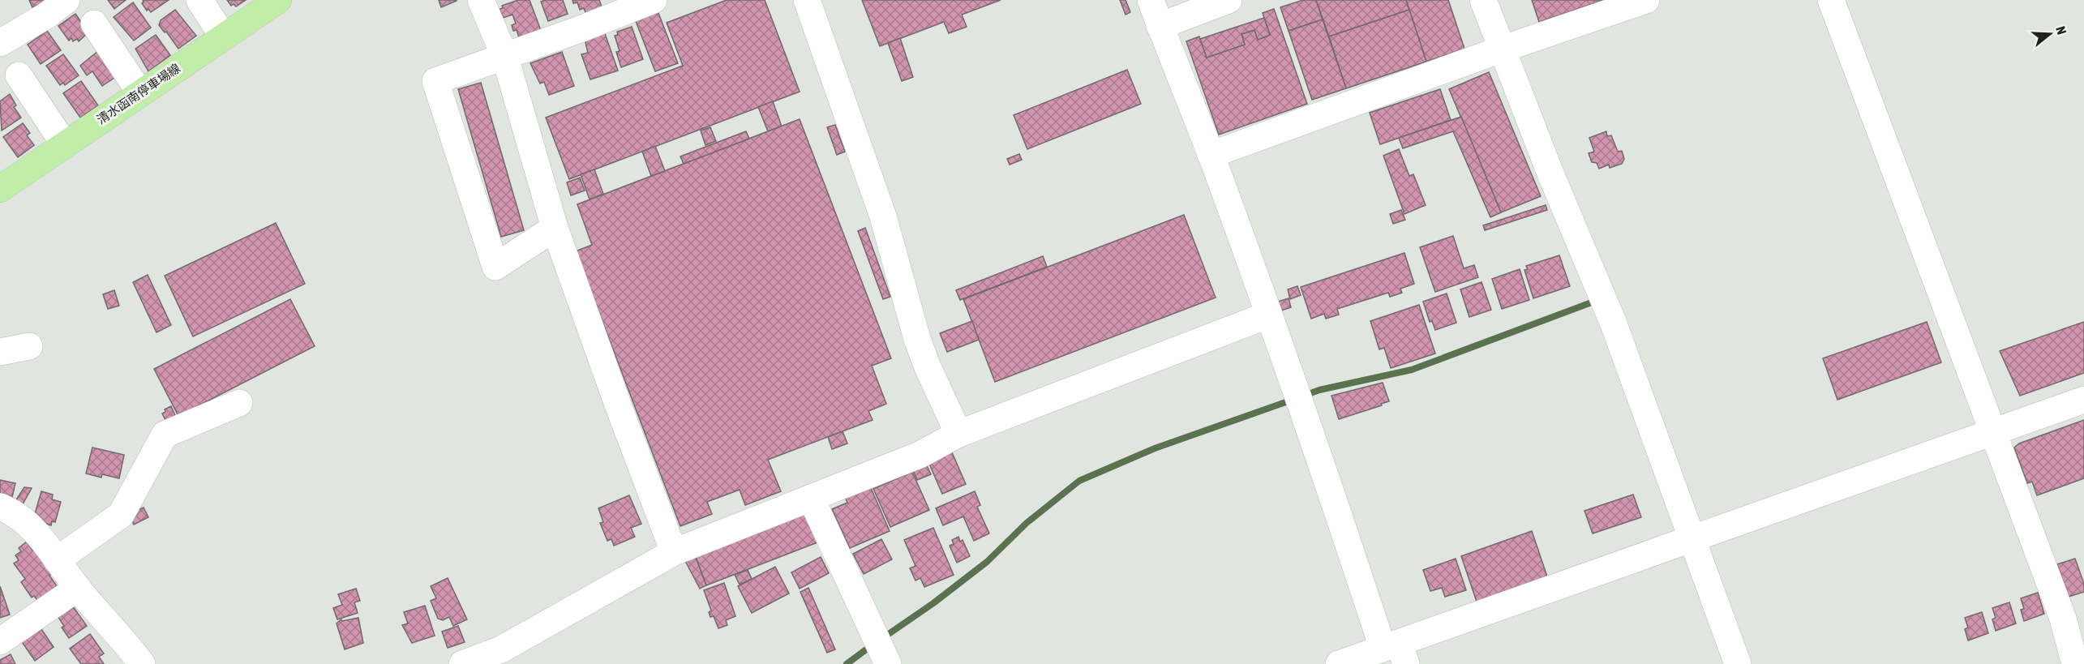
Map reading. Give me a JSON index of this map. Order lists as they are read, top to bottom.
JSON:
{
  "streets": {
    "main road": ["清水函南停車場線"]
  },
  "north": "right"
}
